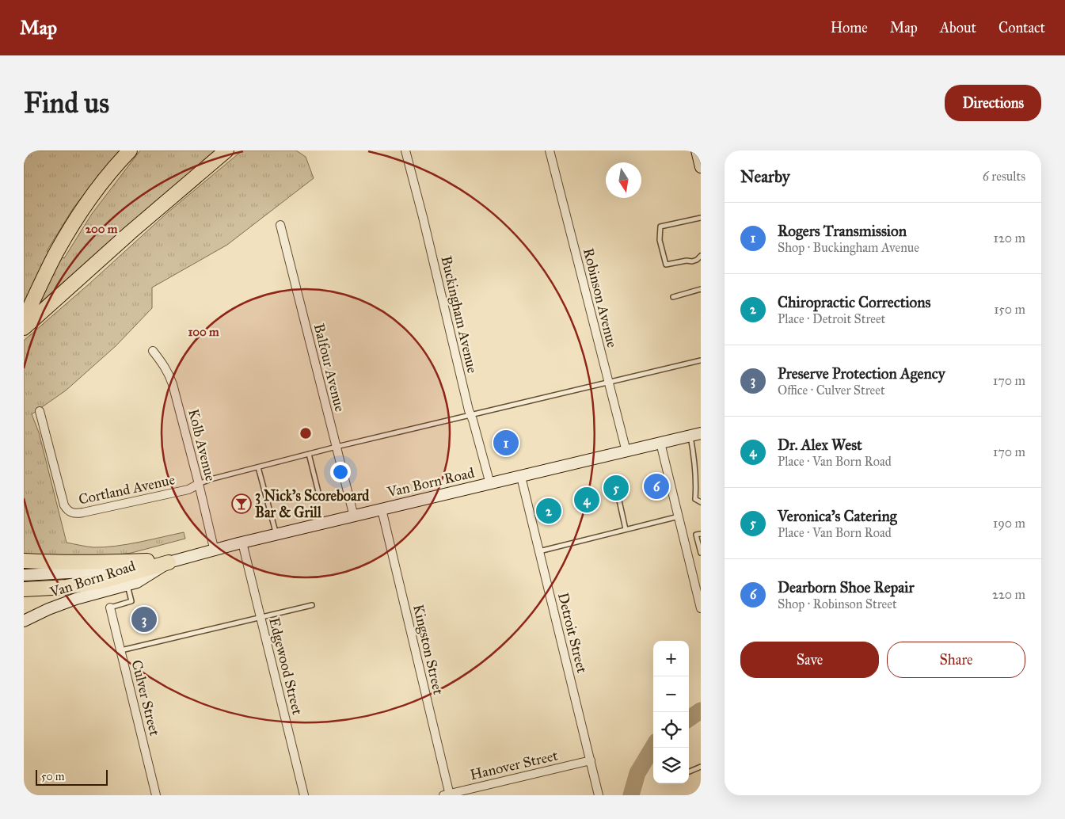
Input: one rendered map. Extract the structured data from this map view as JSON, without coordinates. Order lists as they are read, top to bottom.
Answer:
{
  "streets": {
    "main road": ["Van Born Road"],
    "street": [
      "Robinson Avenue",
      "Buckingham Avenue",
      "Balfour Avenue",
      "Kolb Avenue",
      "Cortland Avenue",
      "Detroit Street",
      "Kingston Street",
      "Edgewood Street",
      "Culver Street",
      "Hanover Street"
    ]
  },
  "crossings": [
    ["Robinson Avenue", "Van Born Road"],
    ["Buckingham Avenue", "Van Born Road"],
    ["Balfour Avenue", "Van Born Road"],
    ["Kolb Avenue", "Van Born Road"],
    ["Kolb Avenue", "Cortland Avenue"],
    ["Van Born Road", "Detroit Street"],
    ["Van Born Road", "Kingston Street"],
    ["Van Born Road", "Edgewood Street"],
    ["Detroit Street", "Hanover Street"],
    ["Kingston Street", "Hanover Street"]
  ],
  "places": {
    "bar": ["3 Nick's Scoreboard Bar & Grill"]
  },
  "scale_bar": "50 m",
  "north": "bottom",
  "page": {
    "header": "Map",
    "nav": [
      "Home",
      "Map",
      "About",
      "Contact"
    ],
    "buttons": [
      "Directions",
      ["Save", "Share"]
    ],
    "title": "Find us",
    "heading": ["Nearby", "6 results"],
    "list": [
      {
        "mark": "1",
        "name": "Rogers Transmission",
        "note": "Shop · Buckingham Avenue",
        "value": "120 m"
      },
      {
        "mark": "2",
        "name": "Chiropractic Corrections",
        "note": "Place · Detroit Street",
        "value": "150 m"
      },
      {
        "mark": "3",
        "name": "Preserve Protection Agency",
        "note": "Office · Culver Street",
        "value": "170 m"
      },
      {
        "mark": "4",
        "name": "Dr. Alex West",
        "note": "Place · Van Born Road",
        "value": "170 m"
      },
      {
        "mark": "5",
        "name": "Veronica's Catering",
        "note": "Place · Van Born Road",
        "value": "190 m"
      },
      {
        "mark": "6",
        "name": "Dearborn Shoe Repair",
        "note": "Shop · Robinson Street",
        "value": "220 m"
      }
    ],
    "pins": [
      "1",
      "6",
      "5",
      "4",
      "2",
      "3"
    ],
    "map_buttons": ["+", "−"],
    "scale": "50 m"
  },
  "rings": ["200 m", "100 m"]
}
